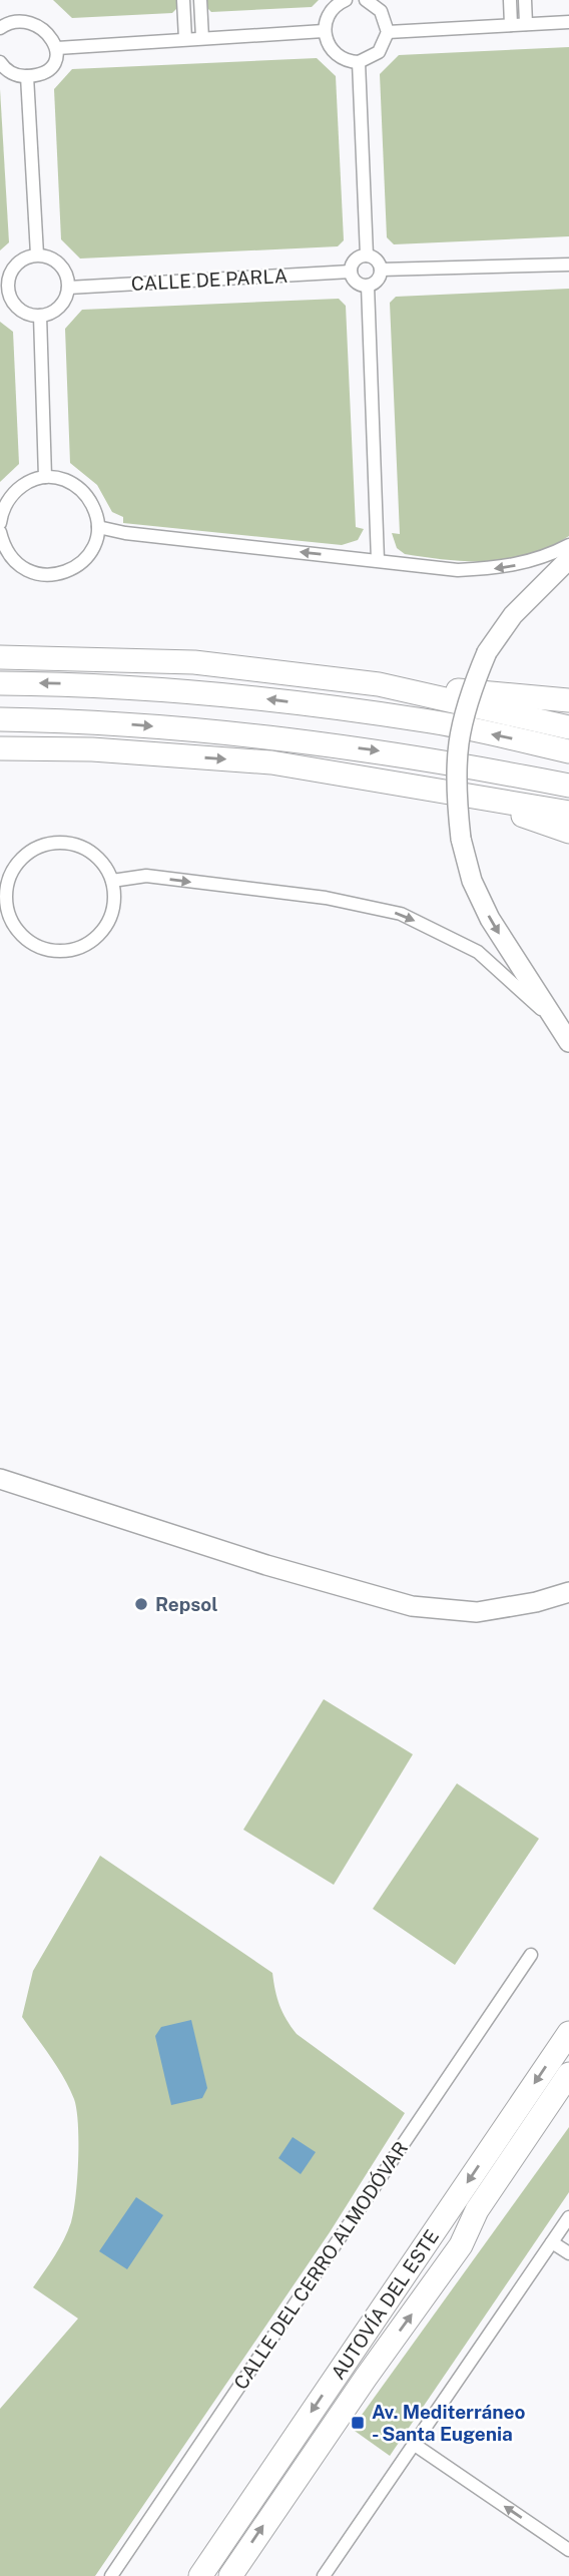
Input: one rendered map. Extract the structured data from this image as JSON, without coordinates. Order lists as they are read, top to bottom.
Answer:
{
  "streets": {
    "highway": ["AUTOVÍA DEL ESTE"],
    "street": ["CALLE DE PARLA", "CALLE DEL CERRO ALMODÓVAR"]
  },
  "places": {
    "other": ["Repsol"],
    "transit": ["Av. Mediterráneo - Santa Eugenia"]
  }
}
